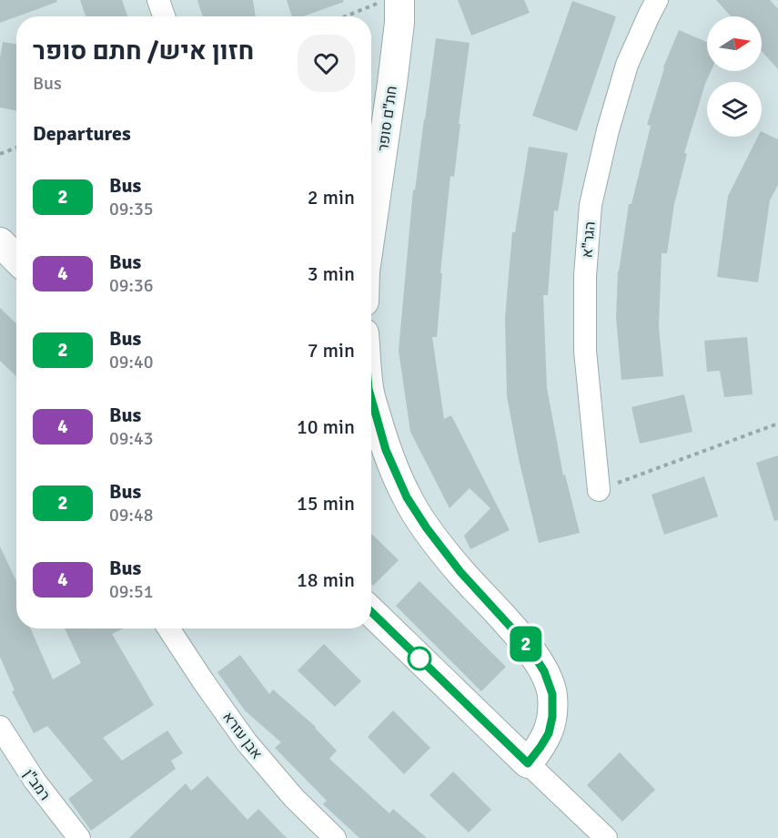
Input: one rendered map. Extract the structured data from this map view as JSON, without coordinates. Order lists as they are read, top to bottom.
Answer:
{
  "streets": {
    "street": [
      "חת\"ם סופר",
      "הגר\"א",
      "אבן עזרא",
      "רמב\"ן"
    ]
  },
  "lines": ["bus line 2"],
  "north": "right",
  "page": {
    "on_map": "2",
    "heading": [
      ["חזון איש/ חתם סופר", "Bus"],
      "Departures"
    ],
    "list": [
      {
        "mark": "2",
        "name": "Bus",
        "note": "09:35",
        "value": "2 min"
      },
      {
        "mark": "4",
        "name": "Bus",
        "note": "09:36",
        "value": "3 min"
      },
      {
        "mark": "2",
        "name": "Bus",
        "note": "09:40",
        "value": "7 min"
      },
      {
        "mark": "4",
        "name": "Bus",
        "note": "09:43",
        "value": "10 min"
      },
      {
        "mark": "2",
        "name": "Bus",
        "note": "09:48",
        "value": "15 min"
      },
      {
        "mark": "4",
        "name": "Bus",
        "note": "09:51",
        "value": "18 min"
      }
    ]
  }
}
